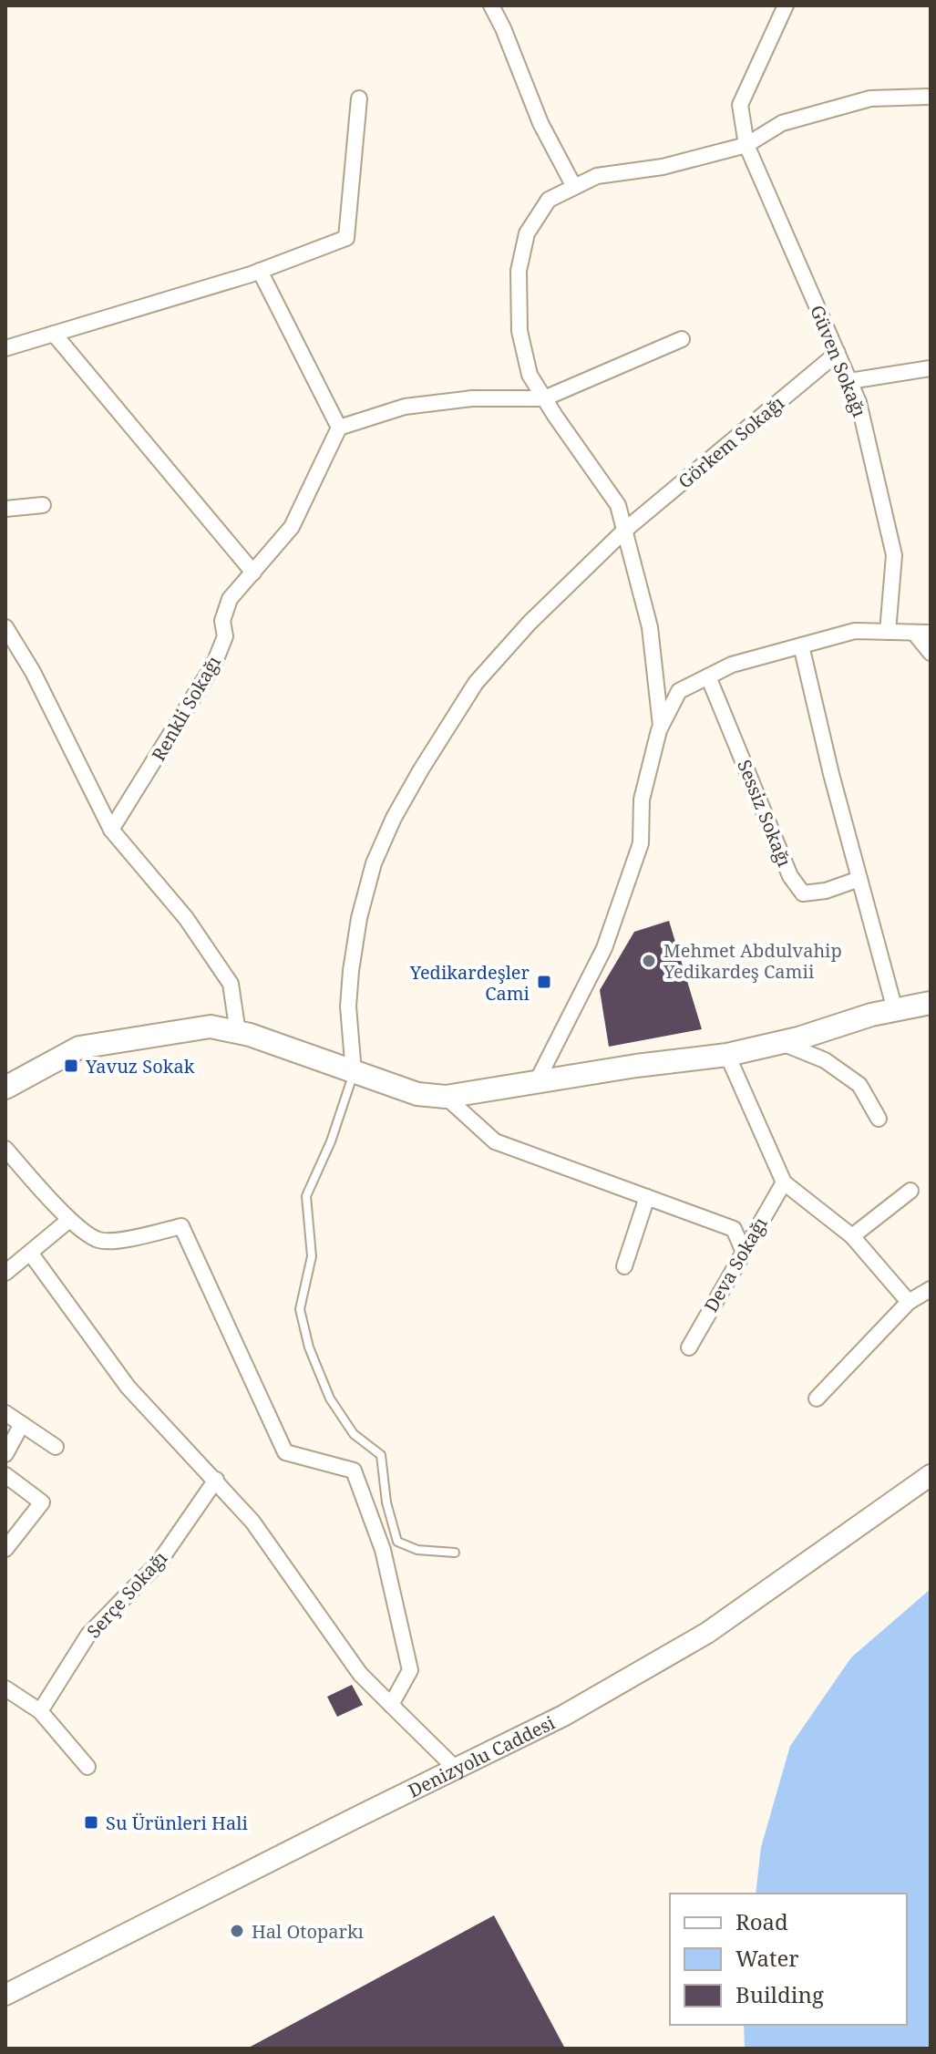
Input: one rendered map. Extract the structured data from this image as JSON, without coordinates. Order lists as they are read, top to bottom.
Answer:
{
  "streets": {
    "street": [
      "Güven Sokağı",
      "Görkem Sokağı",
      "Renkli Sokağı",
      "Sessiz Sokağı",
      "Deva Sokağı",
      "Serçe Sokağı",
      "Denizyolu Caddesi"
    ]
  },
  "crossings": [
    ["Güven Sokağı", "Görkem Sokağı"]
  ],
  "places": {
    "other": ["Mehmet Abdulvahip Yedikardeş Camii", "Hal Otoparkı"],
    "transit": ["Yedikardeşler Cami", "Yavuz Sokak", "Su Ürünleri Hali"]
  },
  "legend": ["Road", "Water", "Building"]
}
